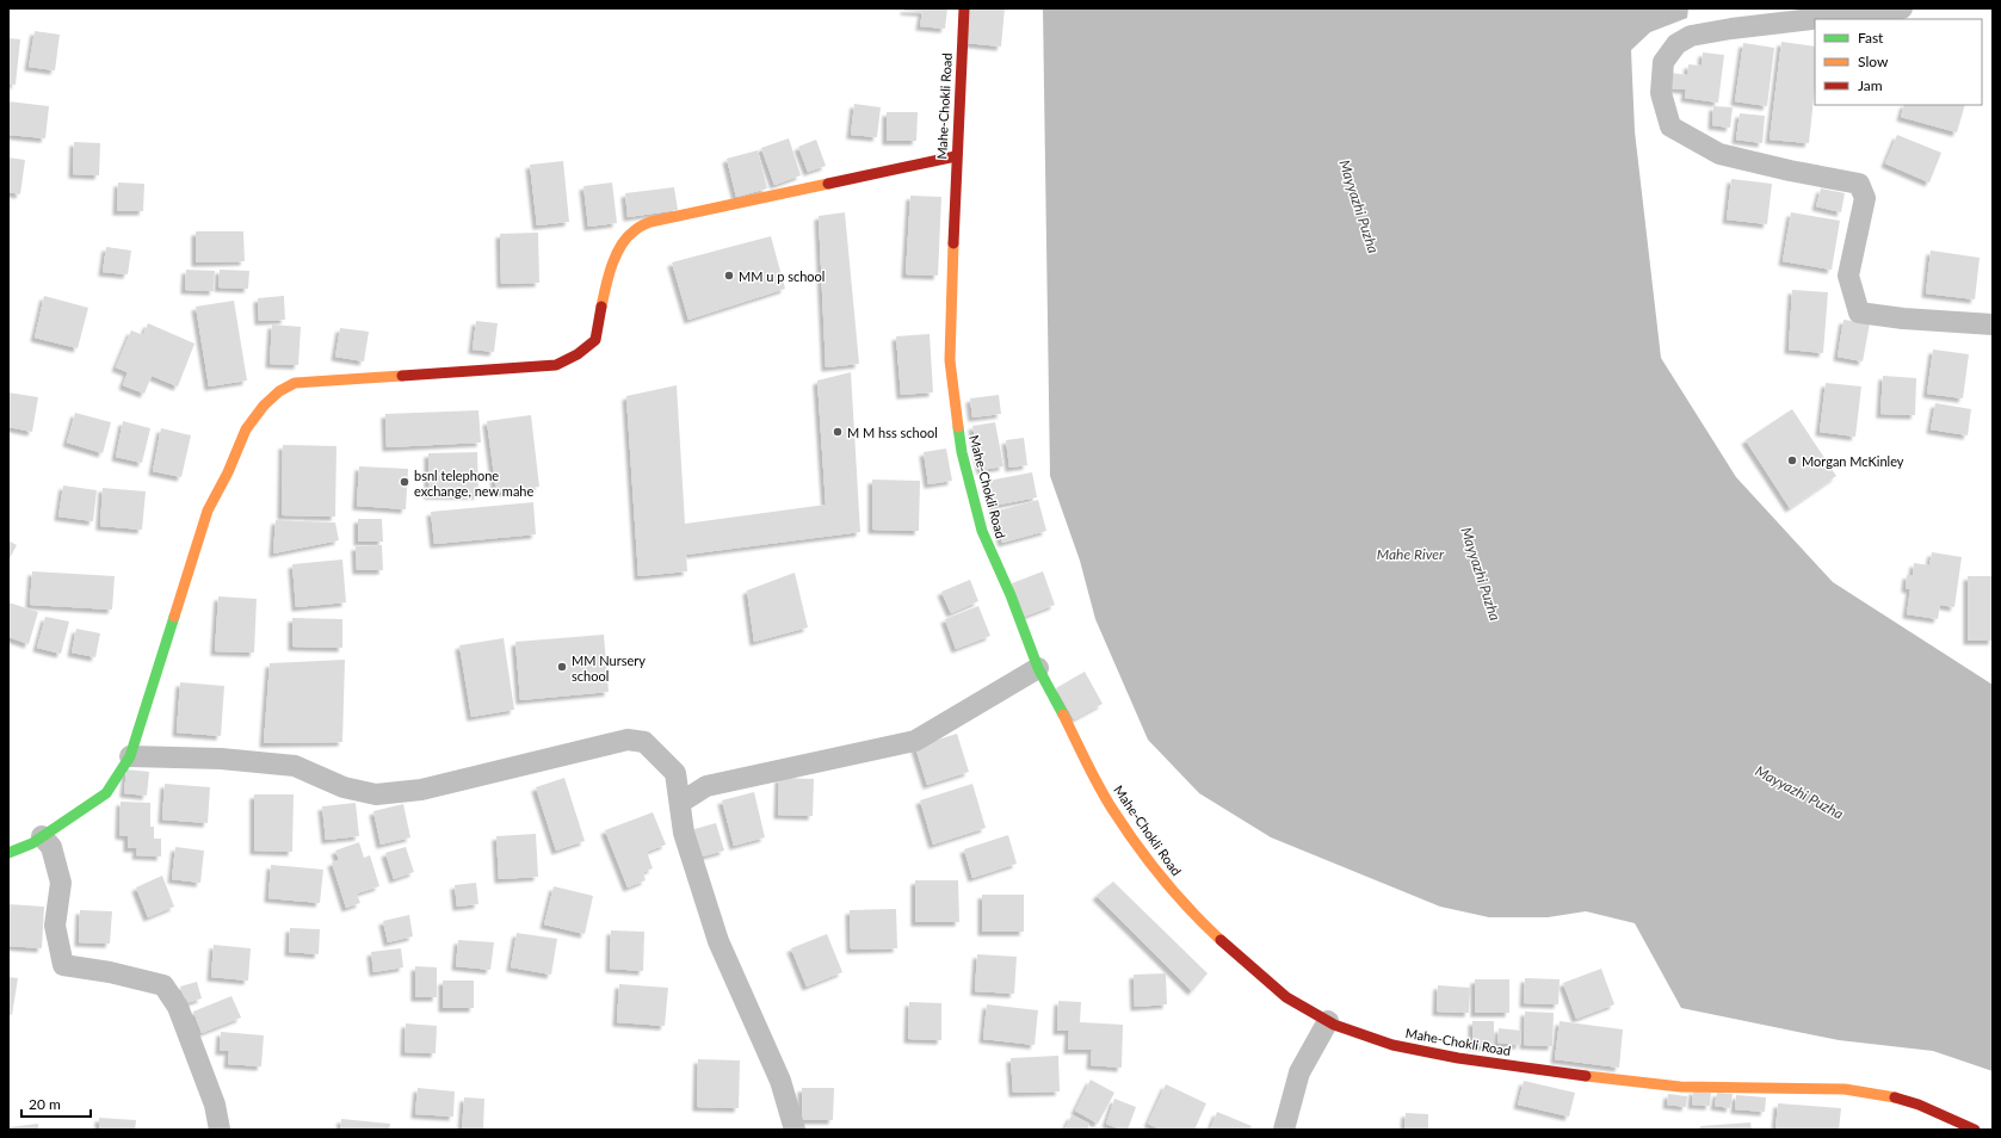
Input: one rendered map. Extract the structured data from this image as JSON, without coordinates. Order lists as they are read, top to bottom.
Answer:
{
  "streets": {
    "street": ["Mahe-Chokli Road"]
  },
  "water": ["Mayyazhi Puzha", "Mahe River"],
  "places": [
    "MM u p school",
    "M M hss school",
    "Morgan McKinley",
    "bsnl telephone exchange, new mahe",
    "MM Nursery school"
  ],
  "legend": ["Fast", "Slow", "Jam"],
  "scale_bar": "20 m"
}
